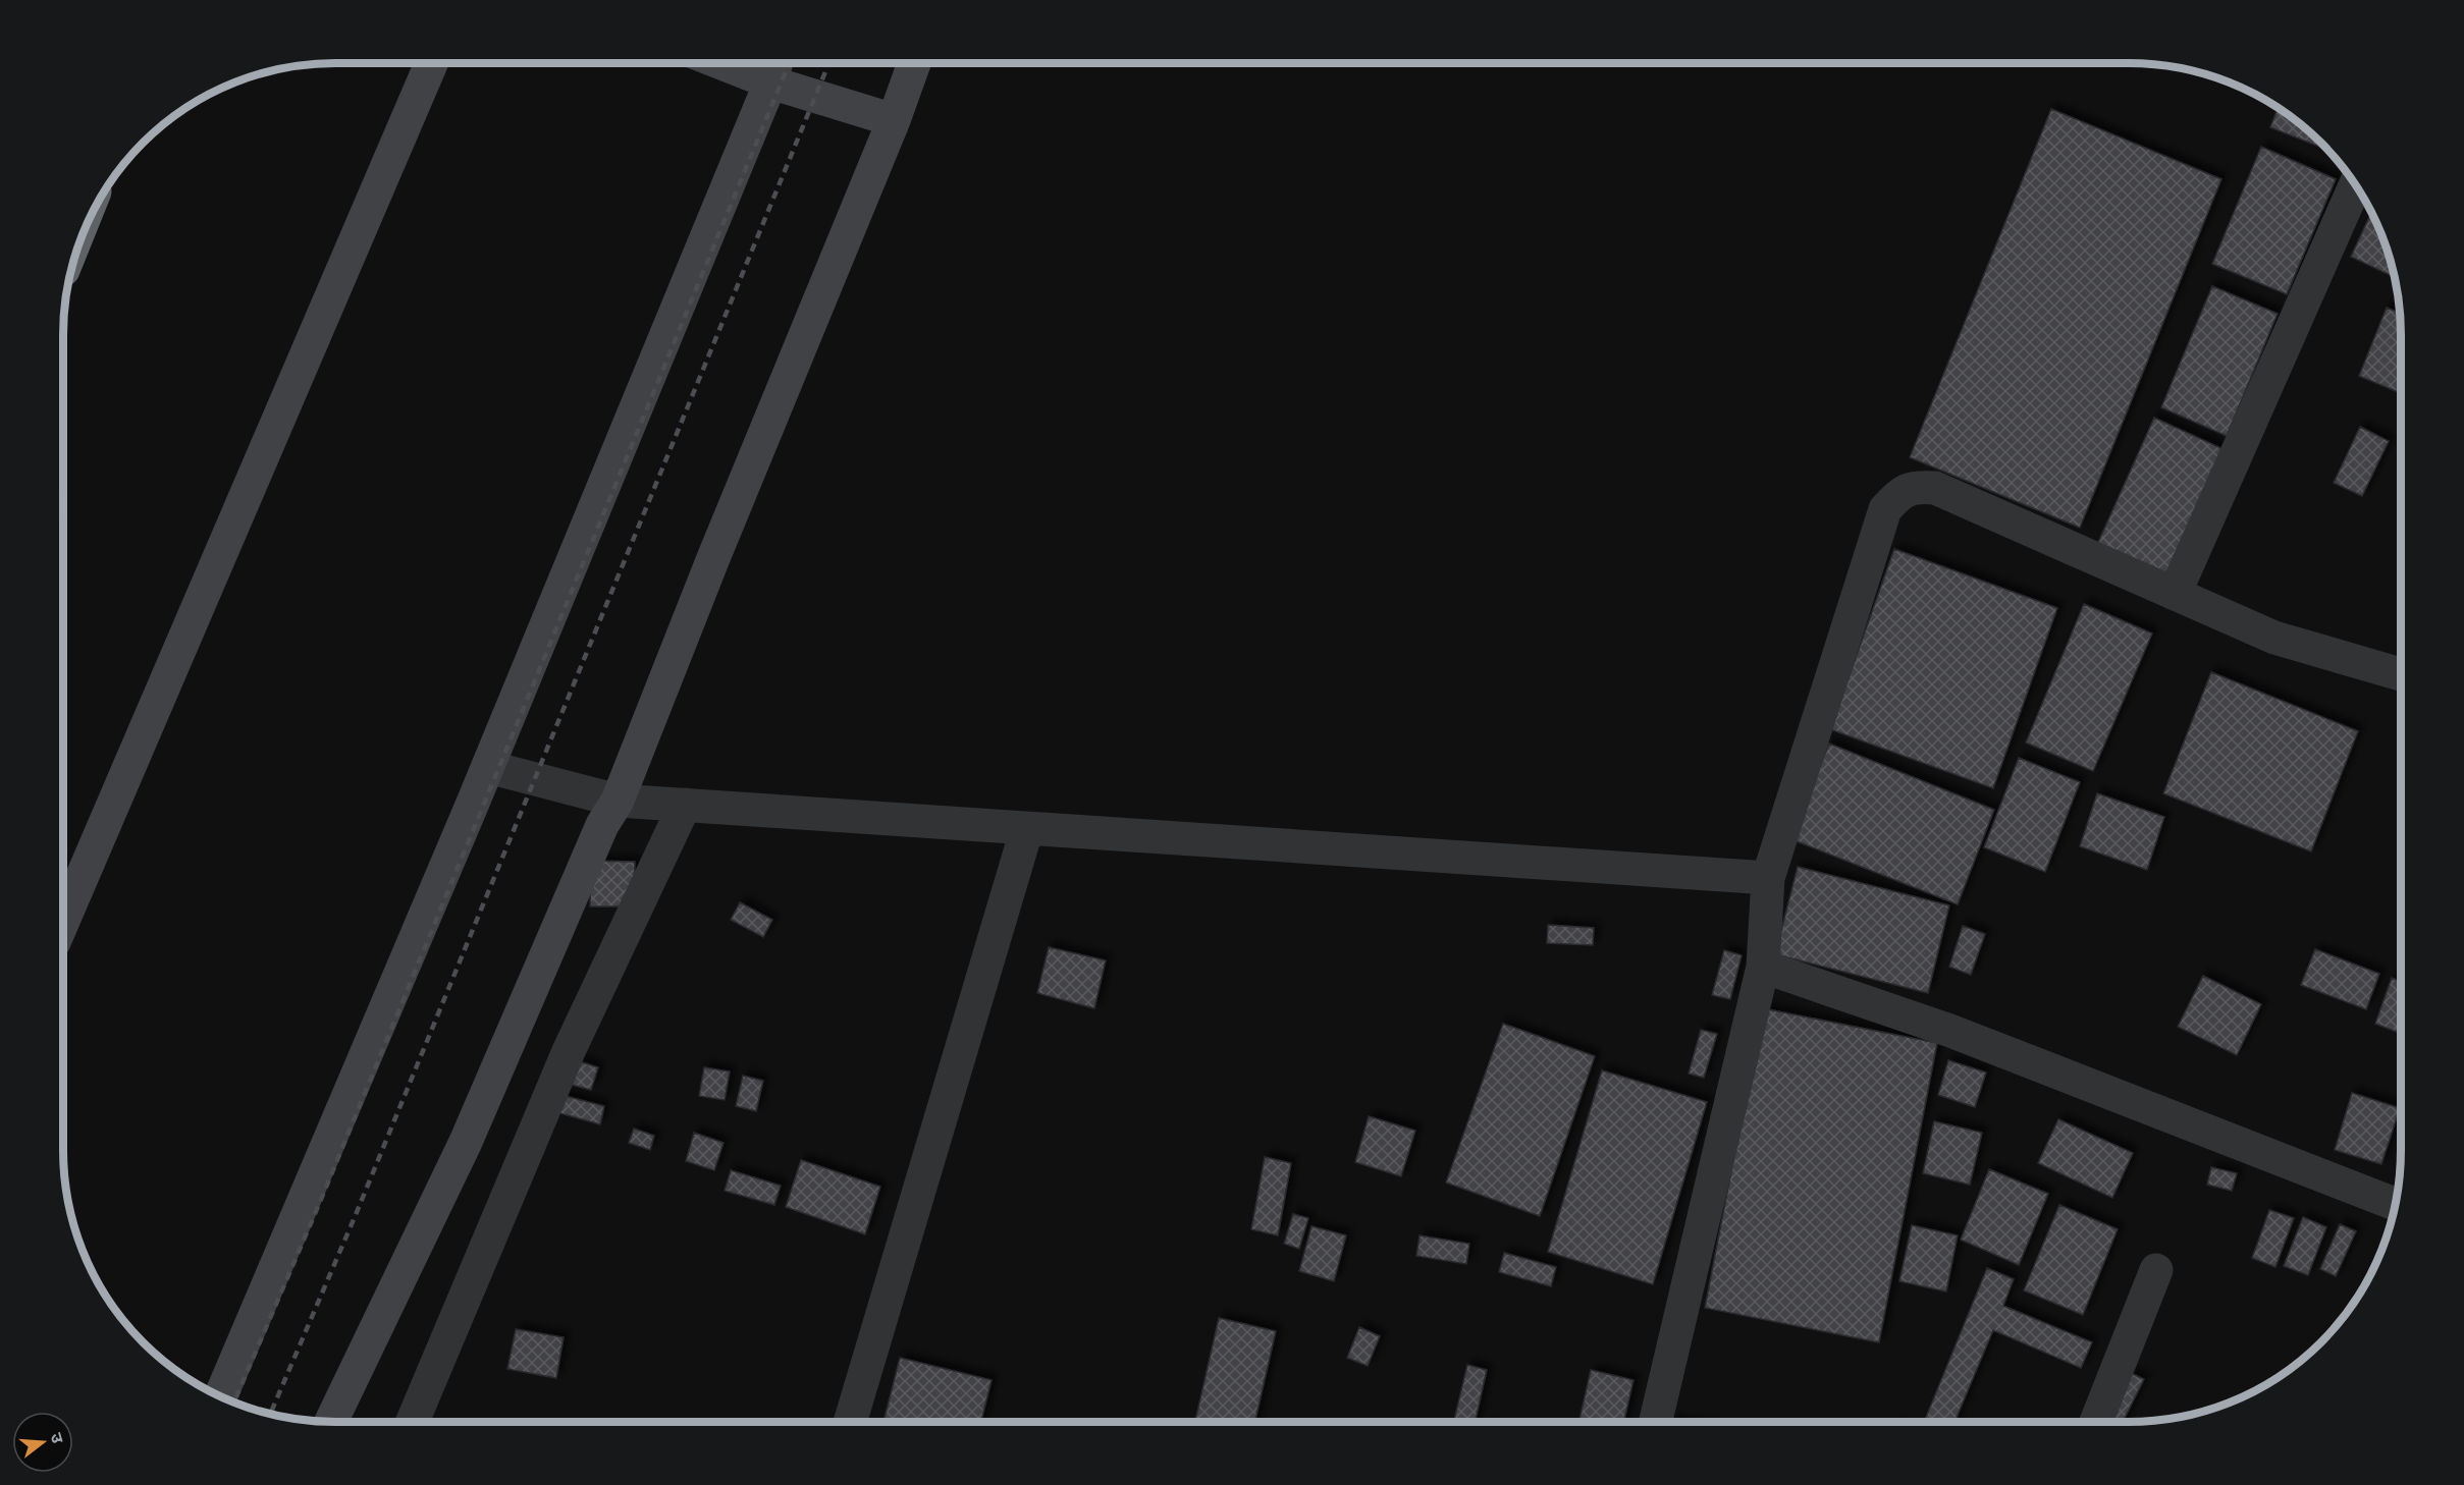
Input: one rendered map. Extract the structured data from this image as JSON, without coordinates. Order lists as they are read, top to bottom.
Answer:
{
  "north": "right"
}
